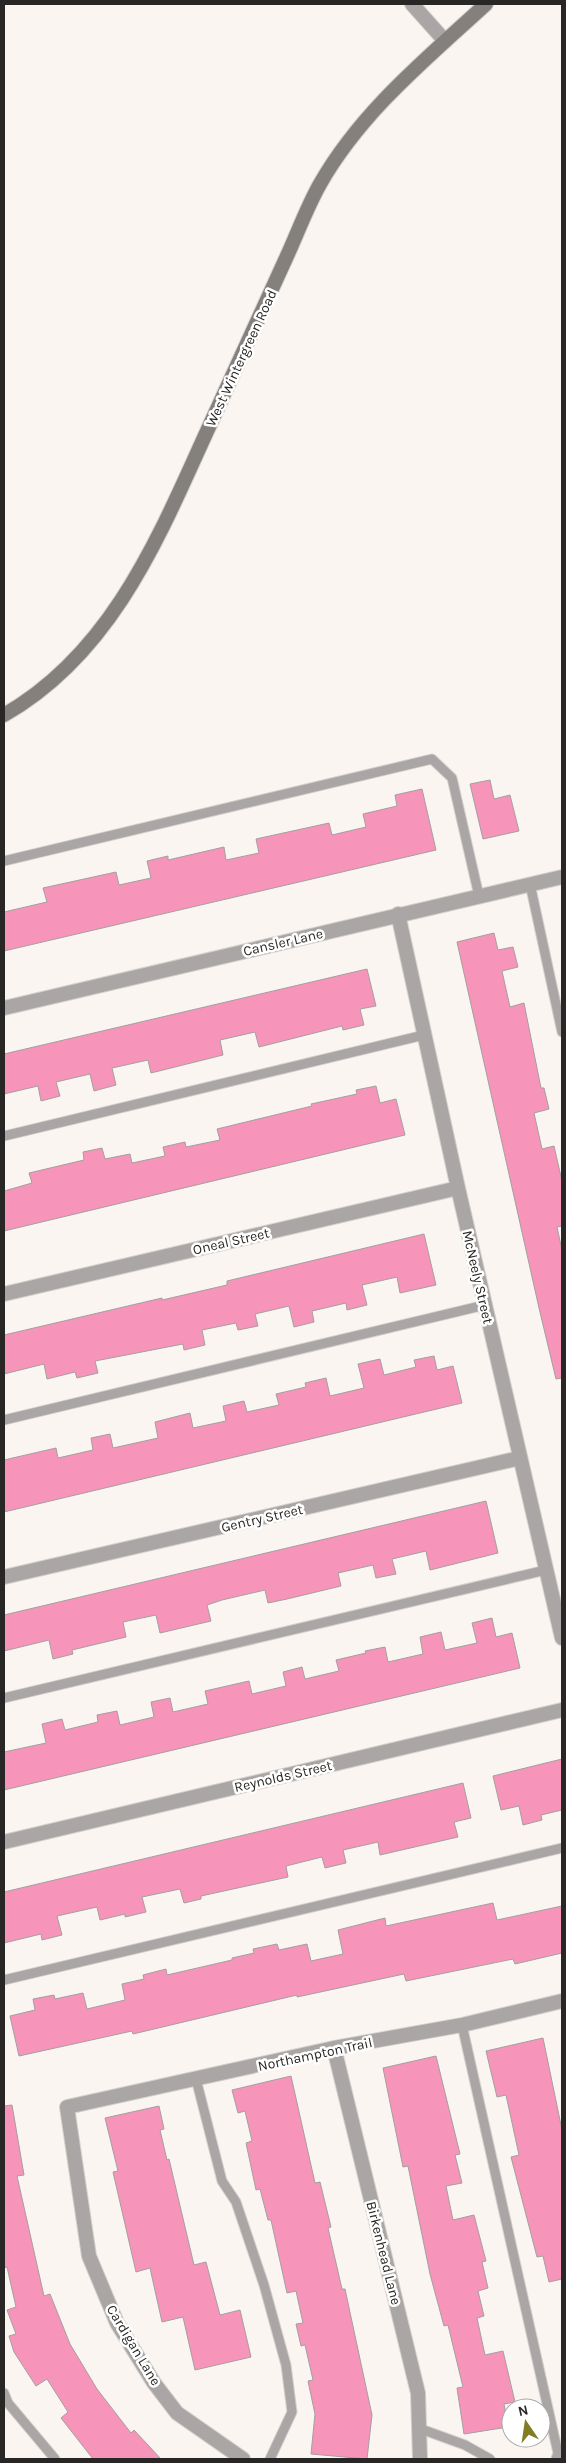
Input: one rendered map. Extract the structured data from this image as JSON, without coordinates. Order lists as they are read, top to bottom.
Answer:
{
  "streets": {
    "main road": ["West Wintergreen Road"],
    "street": [
      "Cansler Lane",
      "Oneal Street",
      "McNeely Street",
      "Gentry Street",
      "Reynolds Street",
      "Northampton Trail",
      "Birkenhead Lane",
      "Cardigan Lane"
    ]
  },
  "crossings": [
    ["Cansler Lane", "McNeely Street"],
    ["Oneal Street", "McNeely Street"],
    ["McNeely Street", "Gentry Street"],
    ["Northampton Trail", "Birkenhead Lane"],
    ["Northampton Trail", "Cardigan Lane"]
  ],
  "north": "top"
}
